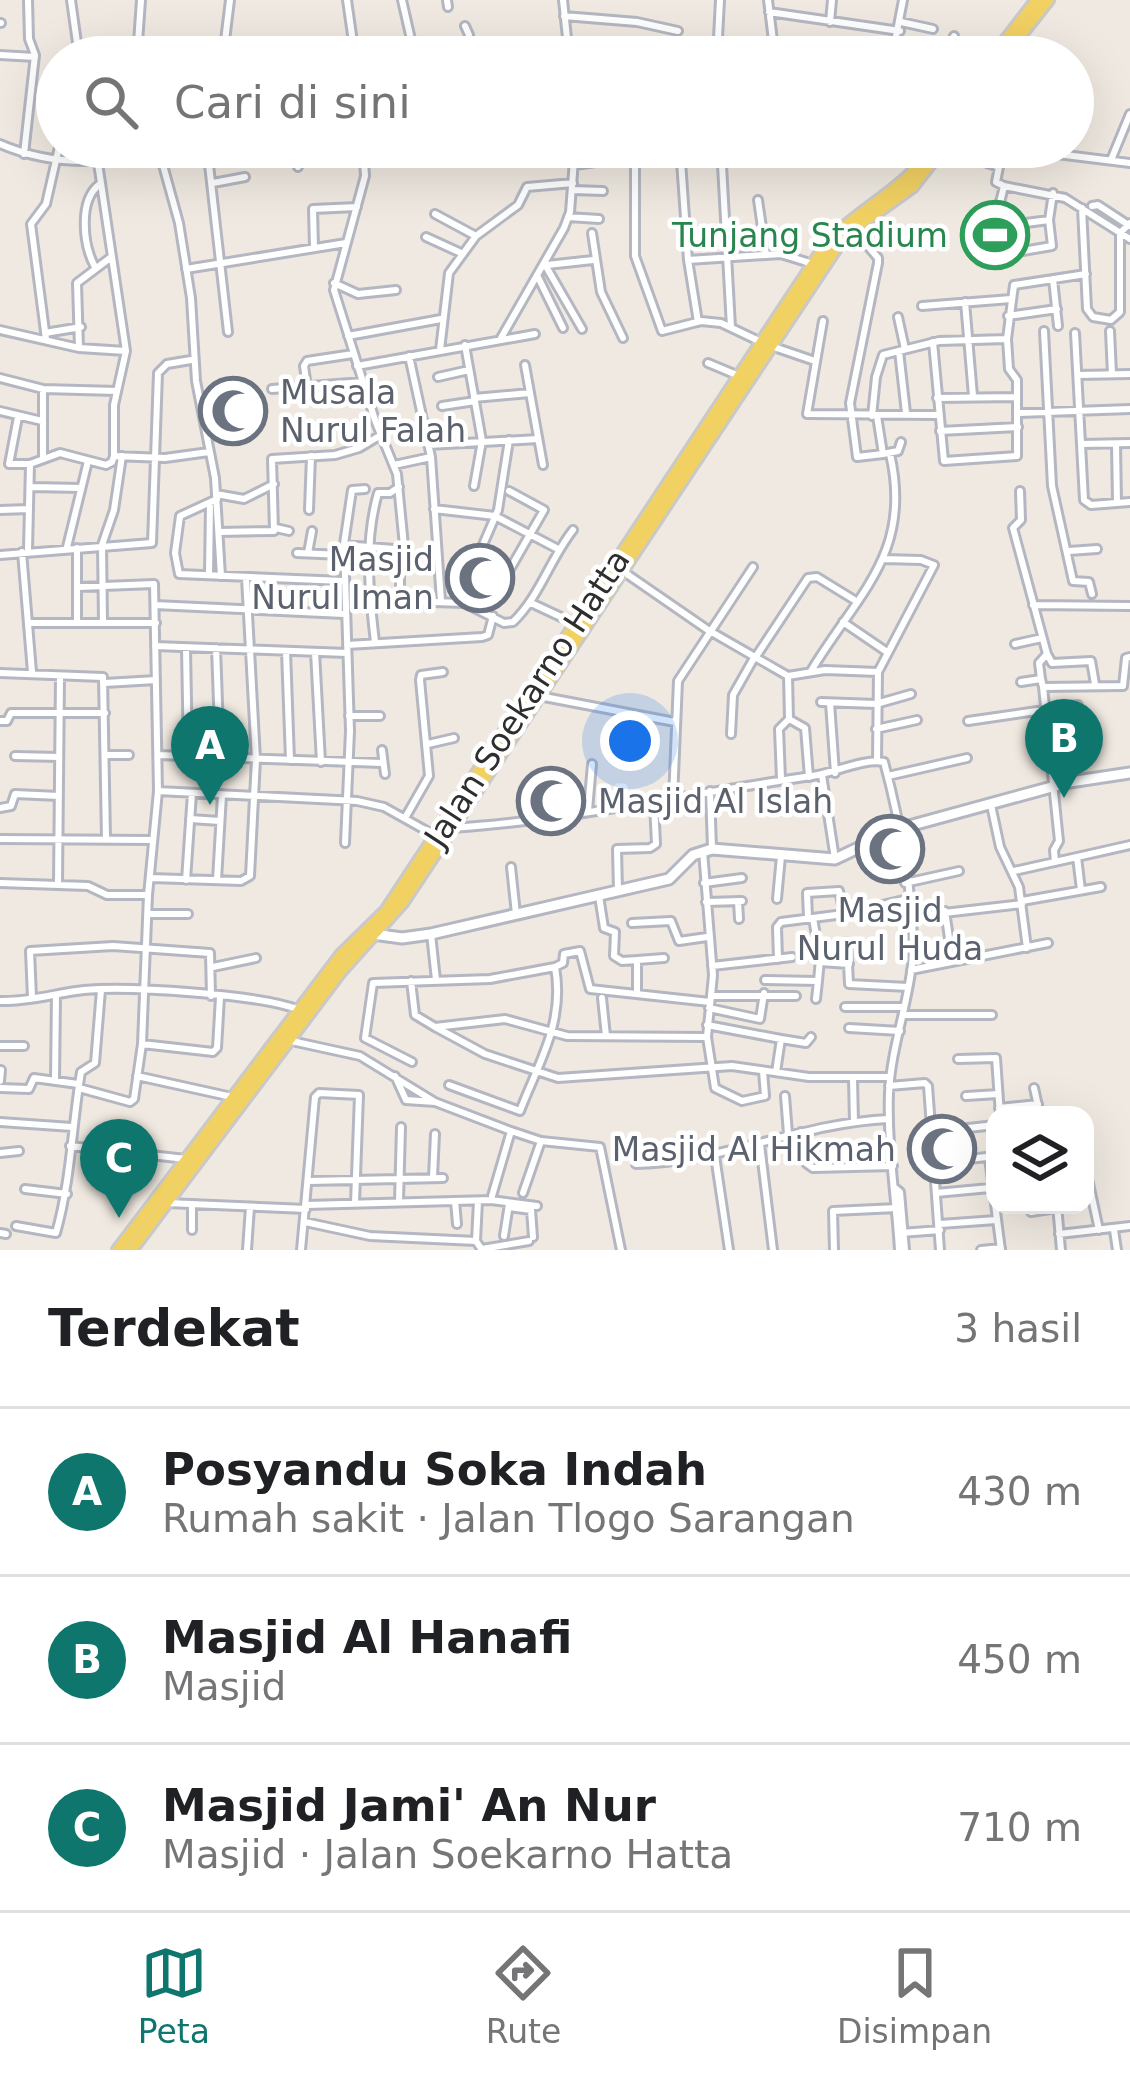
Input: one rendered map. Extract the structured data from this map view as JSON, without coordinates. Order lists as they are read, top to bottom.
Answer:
{
  "streets": {
    "main road": ["Jalan Soekarno Hatta"]
  },
  "places": {
    "sports": ["Tunjang Stadium"],
    "mosque": [
      "Musala Nurul Falah",
      "Masjid Nurul Iman",
      "Masjid Al Islah",
      "Masjid Nurul Huda",
      "Masjid Al Hikmah"
    ]
  },
  "page": {
    "search": "Cari di sini",
    "pins": ["B", "A", "C"],
    "heading": ["Terdekat", "3 hasil"],
    "list": [
      {
        "mark": "A",
        "name": "Posyandu Soka Indah",
        "note": "Rumah sakit · Jalan Tlogo Sarangan",
        "value": "430 m"
      },
      {
        "mark": "B",
        "name": "Masjid Al Hanafi",
        "note": "Masjid",
        "value": "450 m"
      },
      {
        "mark": "C",
        "name": "Masjid Jami' An Nur",
        "note": "Masjid · Jalan Soekarno Hatta",
        "value": "710 m"
      }
    ],
    "nav": ["Peta", "Rute", "Disimpan"]
  }
}
